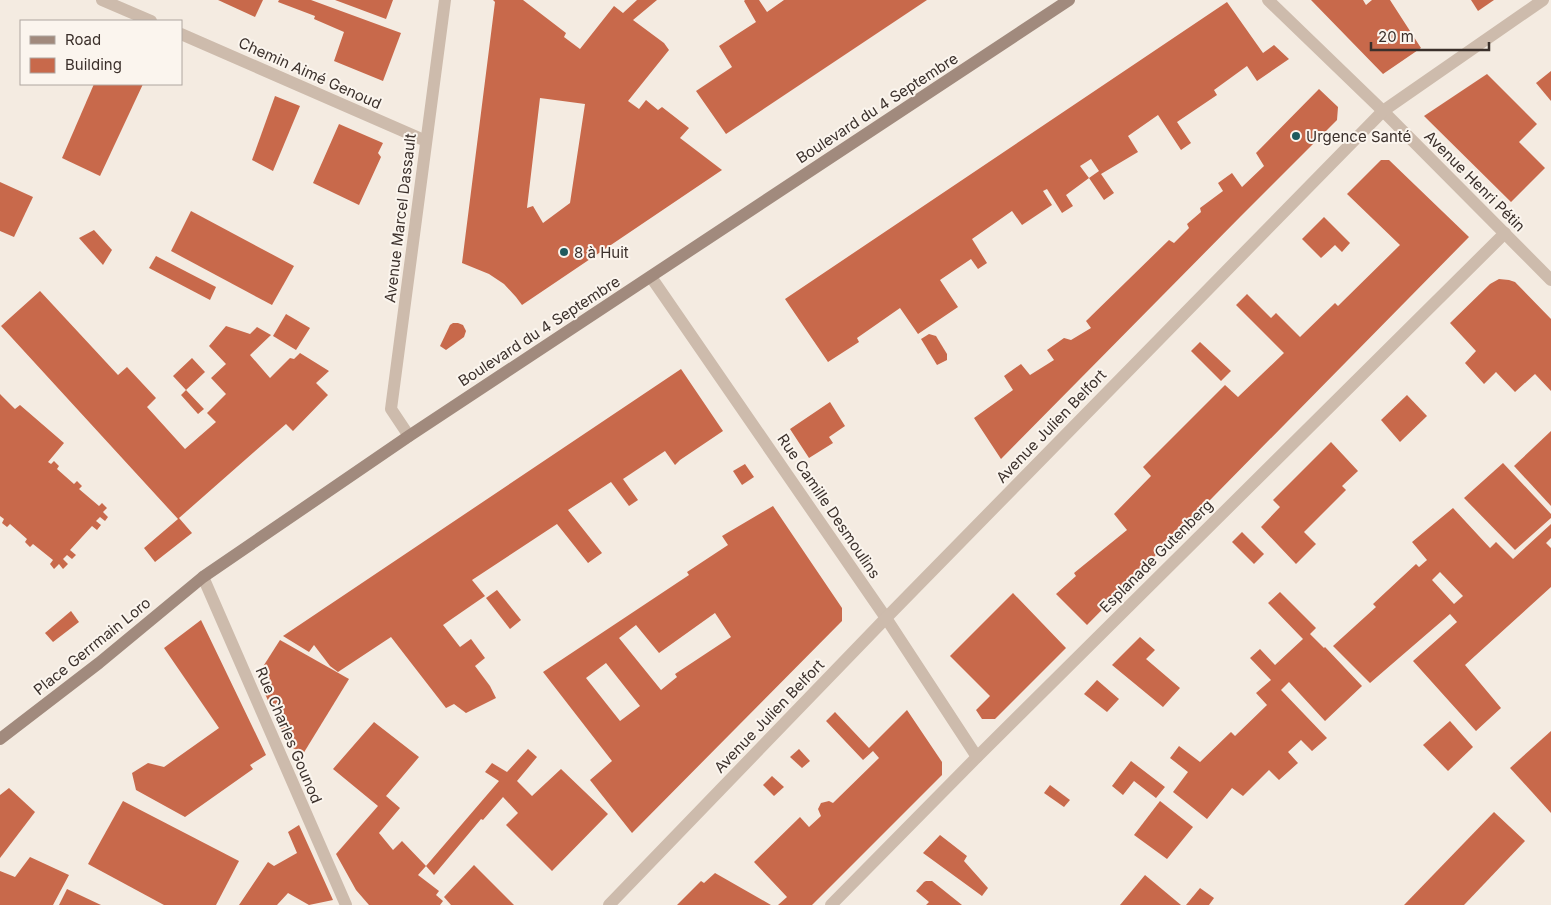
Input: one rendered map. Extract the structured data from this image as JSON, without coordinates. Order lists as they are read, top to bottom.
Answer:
{
  "streets": {
    "street": [
      "Chemin Aimé Genoud",
      "Boulevard du 4 Septembre",
      "Avenue Henri Pétin",
      "Avenue Marcel Dassault",
      "Avenue Julien Belfort",
      "Rue Camille Desmoulins",
      "Esplanade Gutenberg",
      "Place Gerrmain Loro",
      "Rue Charles Gounod"
    ]
  },
  "crossings": [
    ["Chemin Aimé Genoud", "Avenue Marcel Dassault"],
    ["Boulevard du 4 Septembre", "Avenue Marcel Dassault"],
    ["Boulevard du 4 Septembre", "Rue Camille Desmoulins"],
    ["Boulevard du 4 Septembre", "Place Gerrmain Loro"],
    ["Boulevard du 4 Septembre", "Rue Charles Gounod"],
    ["Avenue Henri Pétin", "Avenue Julien Belfort"],
    ["Avenue Henri Pétin", "Esplanade Gutenberg"],
    ["Avenue Julien Belfort", "Rue Camille Desmoulins"],
    ["Rue Camille Desmoulins", "Esplanade Gutenberg"],
    ["Place Gerrmain Loro", "Rue Charles Gounod"]
  ],
  "places": ["Urgence Santé", "8 à Huit"],
  "legend": ["Road", "Building"],
  "scale_bar": "20 m"
}
